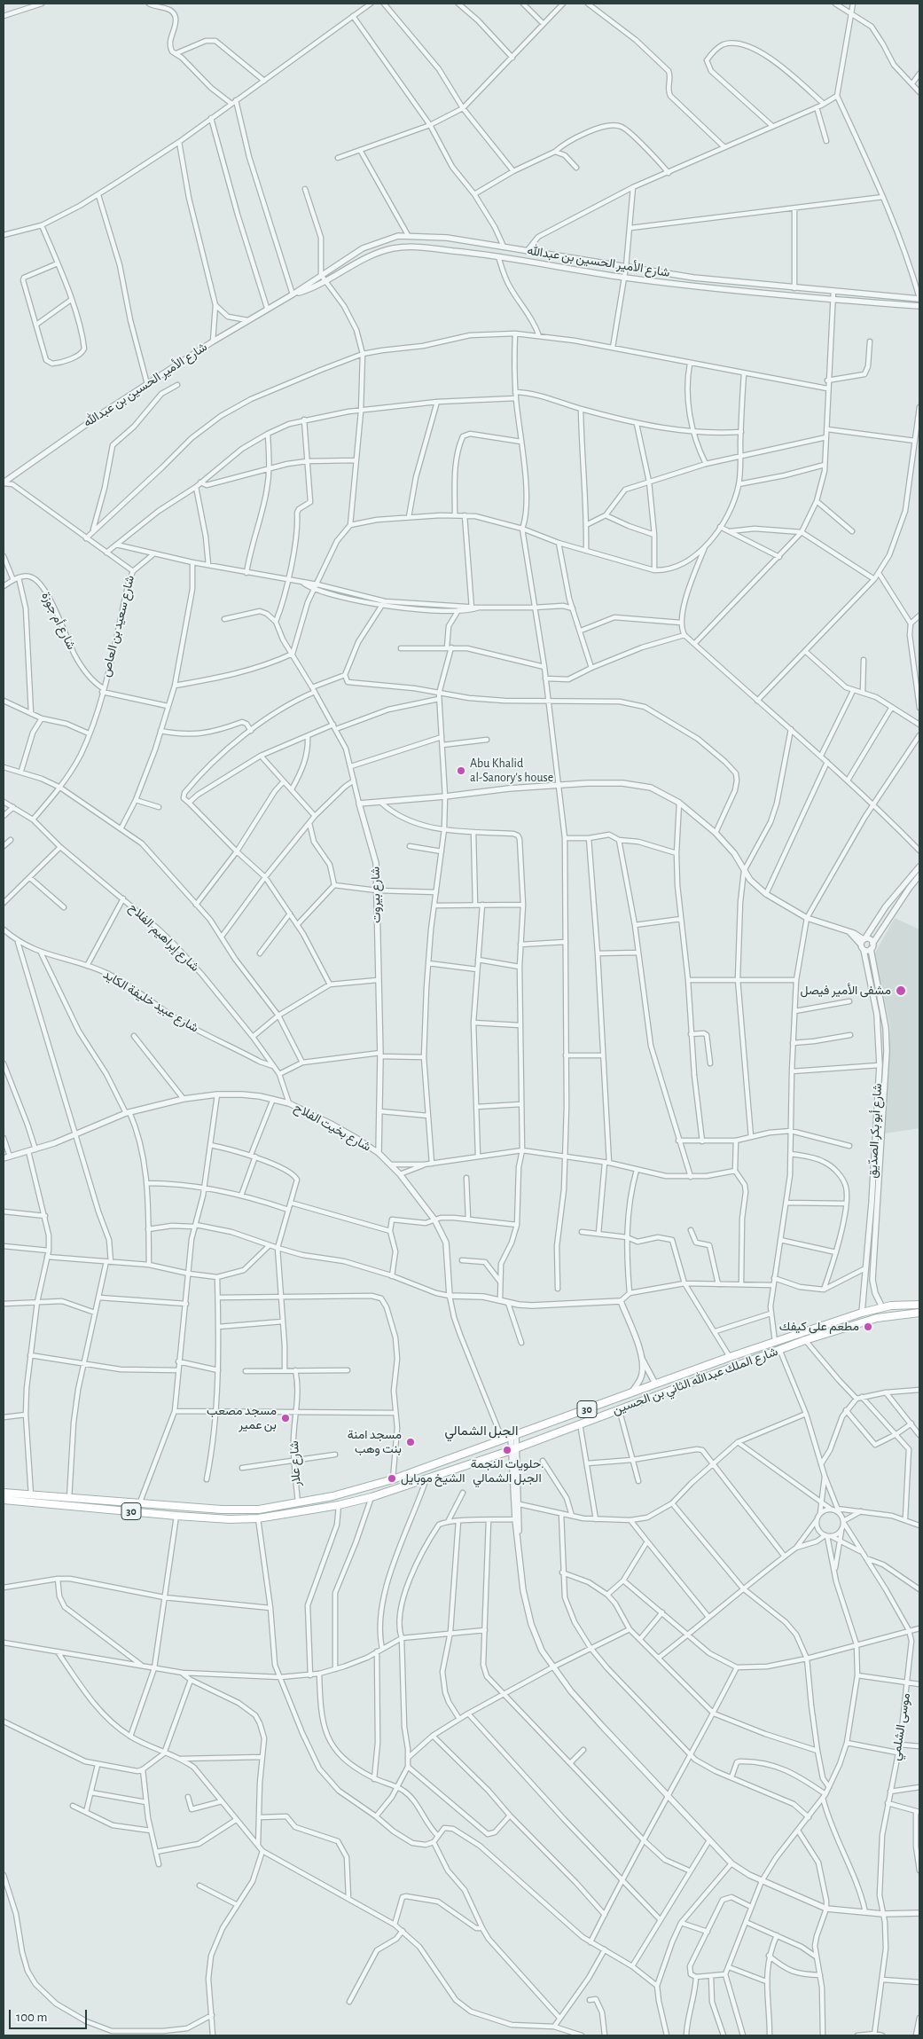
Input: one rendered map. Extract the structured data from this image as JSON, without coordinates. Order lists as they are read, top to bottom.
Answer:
{
  "streets": {
    "main road": ["شارع الملك عبدالله الثاني بن الحسين", "30"],
    "street": [
      "شارع الأمير الحسين بن عبدالله",
      "شارع أم جوزة",
      "شارع سعيد بن العاص",
      "شارع بيروت",
      "شارع إبراهيم الفلاح",
      "شارع عبيد خليفة الكايد",
      "شارع بخيت الفلاح",
      "شارع أبو بكر الصدّيق",
      "شارع علار",
      "موسى الشلمي"
    ]
  },
  "crossings": [
    ["شارع الأمير الحسين بن عبدالله", "شارع سعيد بن العاص"],
    ["شارع أم جوزة", "شارع سعيد بن العاص"],
    ["شارع سعيد بن العاص", "شارع إبراهيم الفلاح"],
    ["شارع بيروت", "شارع بخيت الفلاح"],
    ["شارع إبراهيم الفلاح", "شارع عبيد خليفة الكايد"],
    ["شارع إبراهيم الفلاح", "شارع بخيت الفلاح"],
    ["شارع بخيت الفلاح", "شارع الملك عبدالله الثاني بن الحسين"],
    ["شارع أبو بكر الصدّيق", "شارع الملك عبدالله الثاني بن الحسين"],
    ["شارع الملك عبدالله الثاني بن الحسين", "شارع علار"]
  ],
  "districts": ["الجبل الشمالي"],
  "places": [
    "Abu Khalid al-Sanory's house",
    "مشفى الأمير فيصل",
    "مطعم على كيفك",
    "مسجد مصعب بن عمير",
    "مسجد امنة بنت وهب",
    "حلويات النجمة. الجبل الشمالي",
    "الشيخ موبايل"
  ],
  "scale_bar": "100 m"
}
